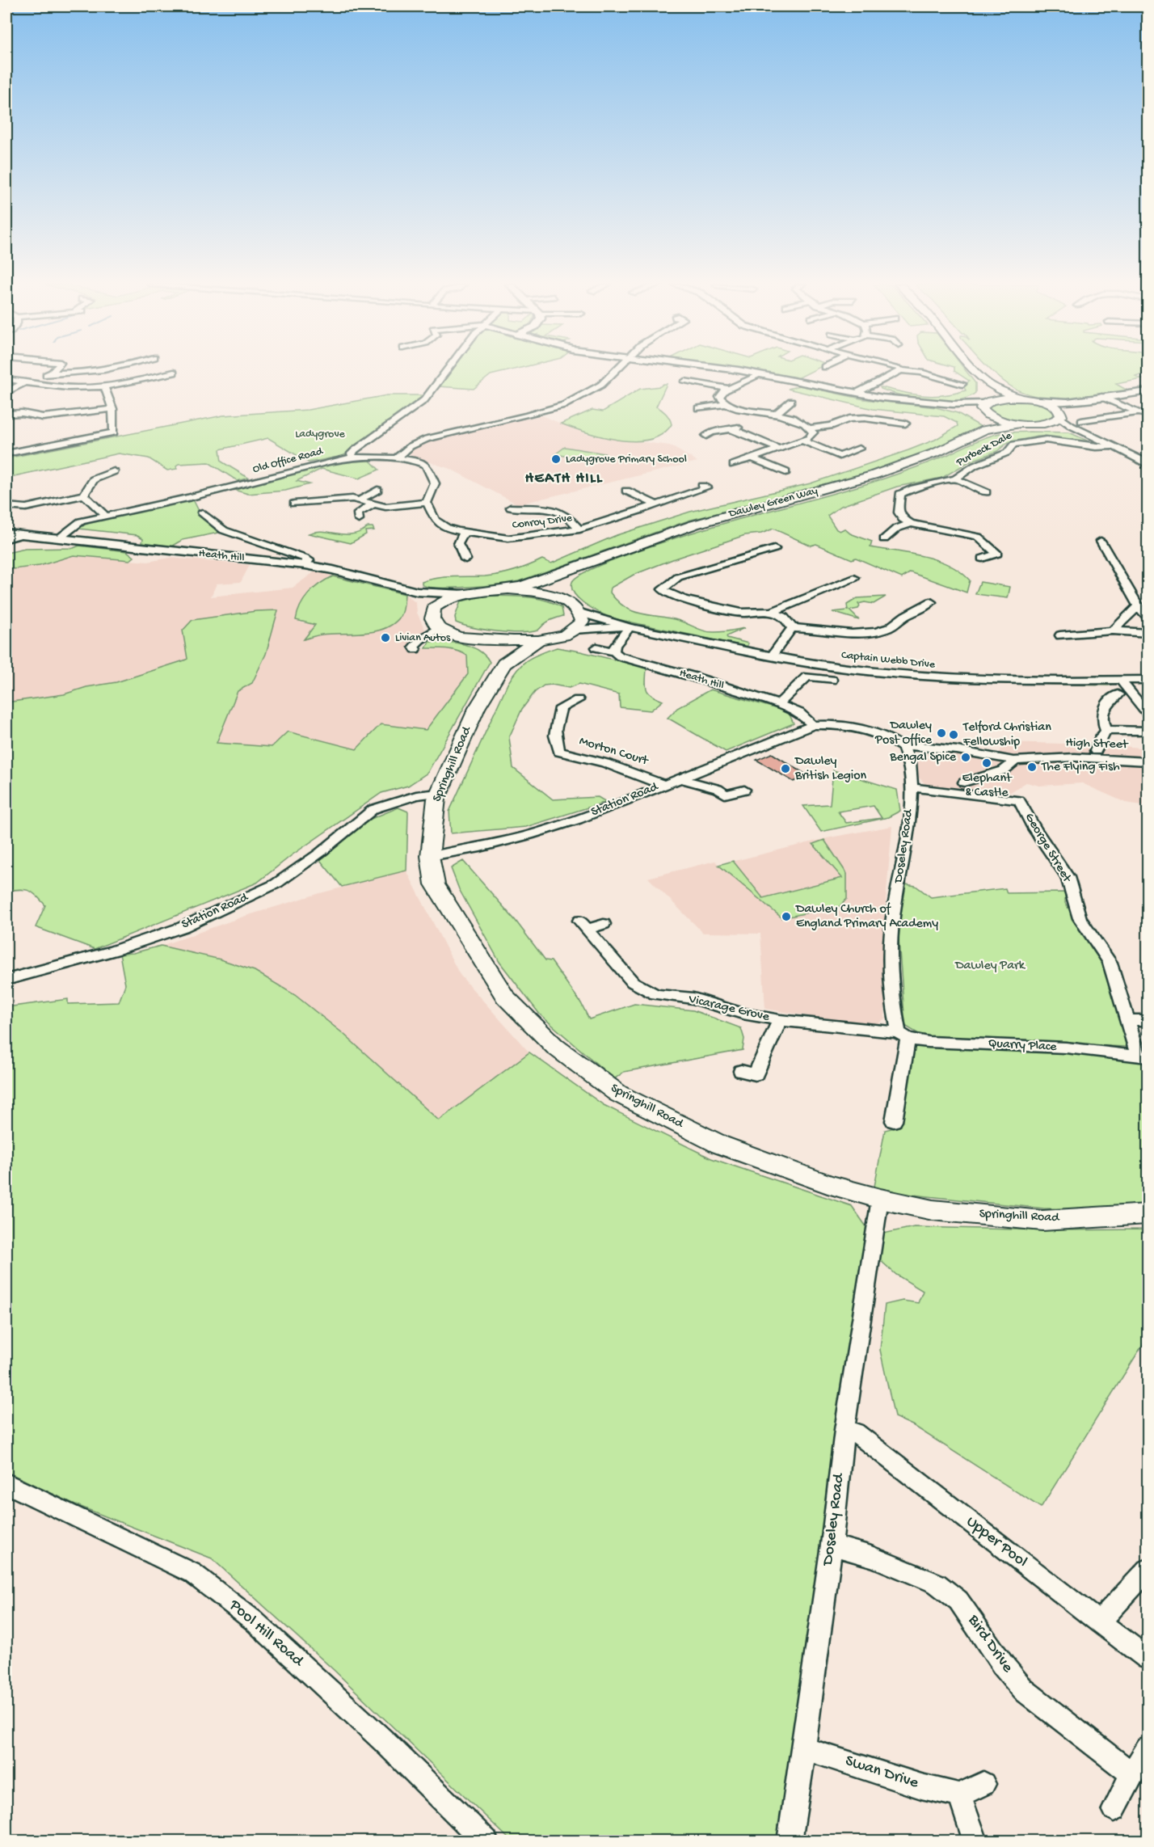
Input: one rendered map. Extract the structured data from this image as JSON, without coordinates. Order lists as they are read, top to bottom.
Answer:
{
  "streets": {
    "main road": ["Dawley Green Way", "Springhill Road"],
    "street": [
      "Purbeck Dale",
      "Old Office Road",
      "Conroy Drive",
      "Heath Hill",
      "Captain Webb Drive",
      "High Street",
      "Morton Court",
      "Station Road",
      "Doseley Road",
      "George Street",
      "Vicarage Grove",
      "Quarry Place",
      "Upper Pool",
      "Pool Hill Road",
      "Bird Drive",
      "Swan Drive"
    ]
  },
  "crossings": [
    ["Old Office Road", "Heath Hill"],
    ["Heath Hill", "Station Road"],
    ["Morton Court", "Station Road"],
    ["Springhill Road", "Station Road"],
    ["Springhill Road", "Doseley Road"],
    ["Doseley Road", "George Street"],
    ["Doseley Road", "Vicarage Grove"],
    ["Doseley Road", "Quarry Place"],
    ["Doseley Road", "Upper Pool"],
    ["Doseley Road", "Bird Drive"],
    ["Doseley Road", "Swan Drive"],
    ["George Street", "Quarry Place"],
    ["Vicarage Grove", "Quarry Place"]
  ],
  "districts": ["HEATH HILL"],
  "parks": ["Ladygrove", "Dawley Park"],
  "places": [
    "Ladygrove Primary School",
    "Livian Autos",
    "Dawley Post Office",
    "Telford Christian Fellowship",
    "Bengal Spice",
    "Elephant & Castle",
    "The Flying Fish",
    "Dawley British Legion",
    "Dawley Church of England Primary Academy"
  ]
}
